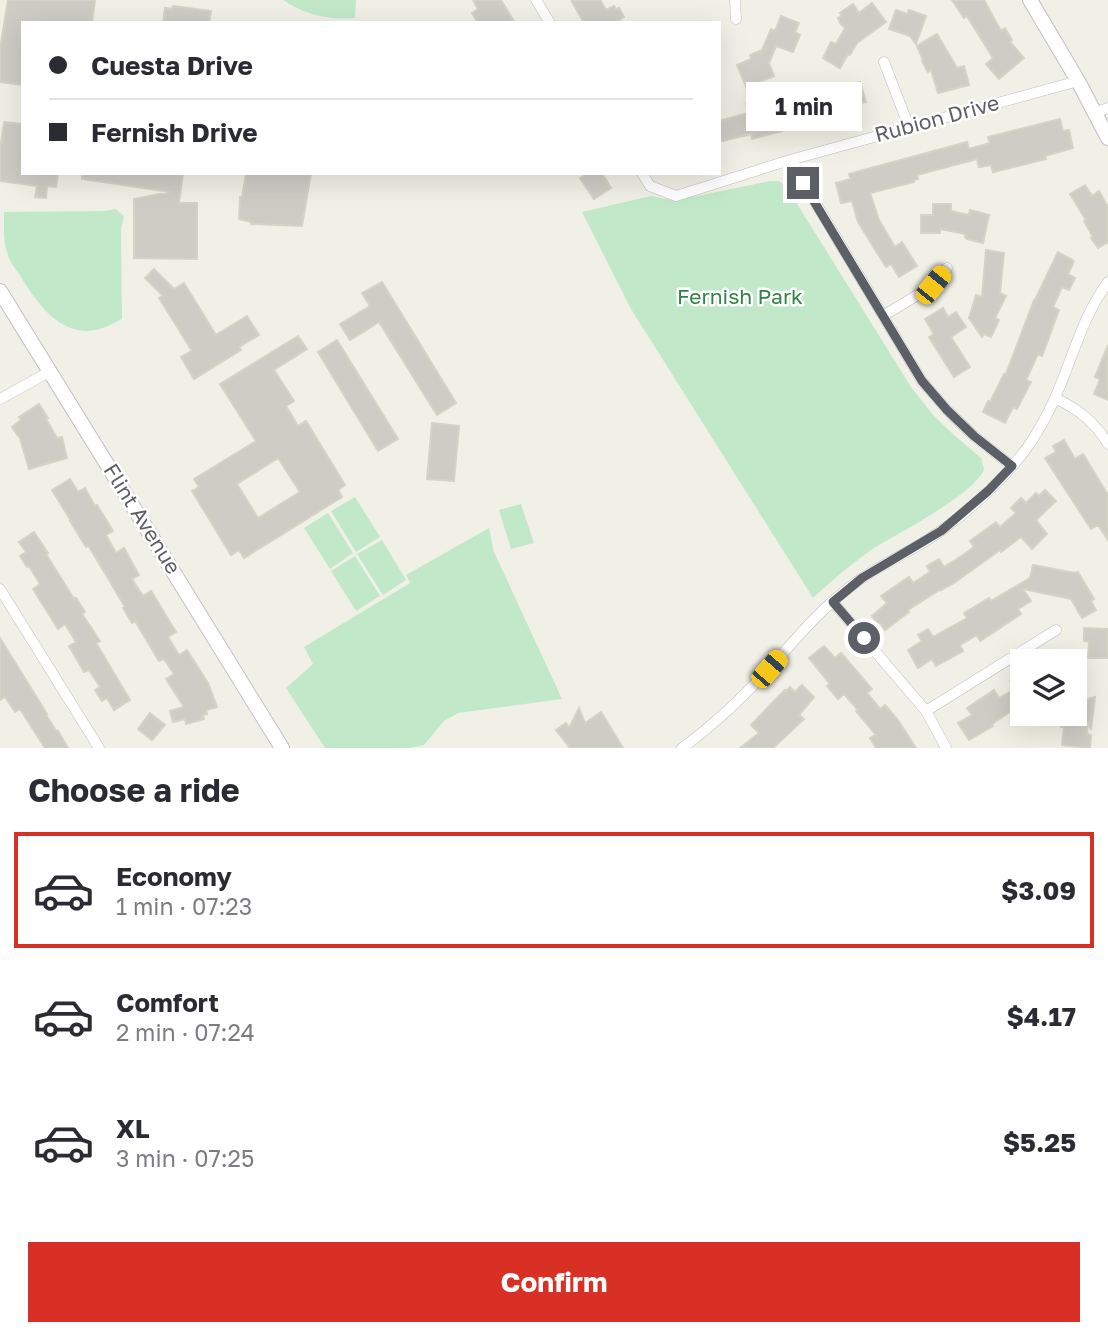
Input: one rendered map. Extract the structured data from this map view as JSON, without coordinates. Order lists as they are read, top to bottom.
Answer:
{
  "streets": {
    "street": ["Rubion Drive", "Flint Avenue"]
  },
  "parks": ["Fernish Park"],
  "page": {
    "banner": ["Cuesta Drive", "Fernish Drive"],
    "bubble": "1 min",
    "heading": "Choose a ride",
    "list": [
      {
        "name": "Economy",
        "note": "1 min · 07:23",
        "value": "$3.09"
      },
      {
        "name": "Comfort",
        "note": "2 min · 07:24",
        "value": "$4.17"
      },
      {
        "name": "XL",
        "note": "3 min · 07:25",
        "value": "$5.25"
      }
    ],
    "buttons": "Confirm"
  }
}
